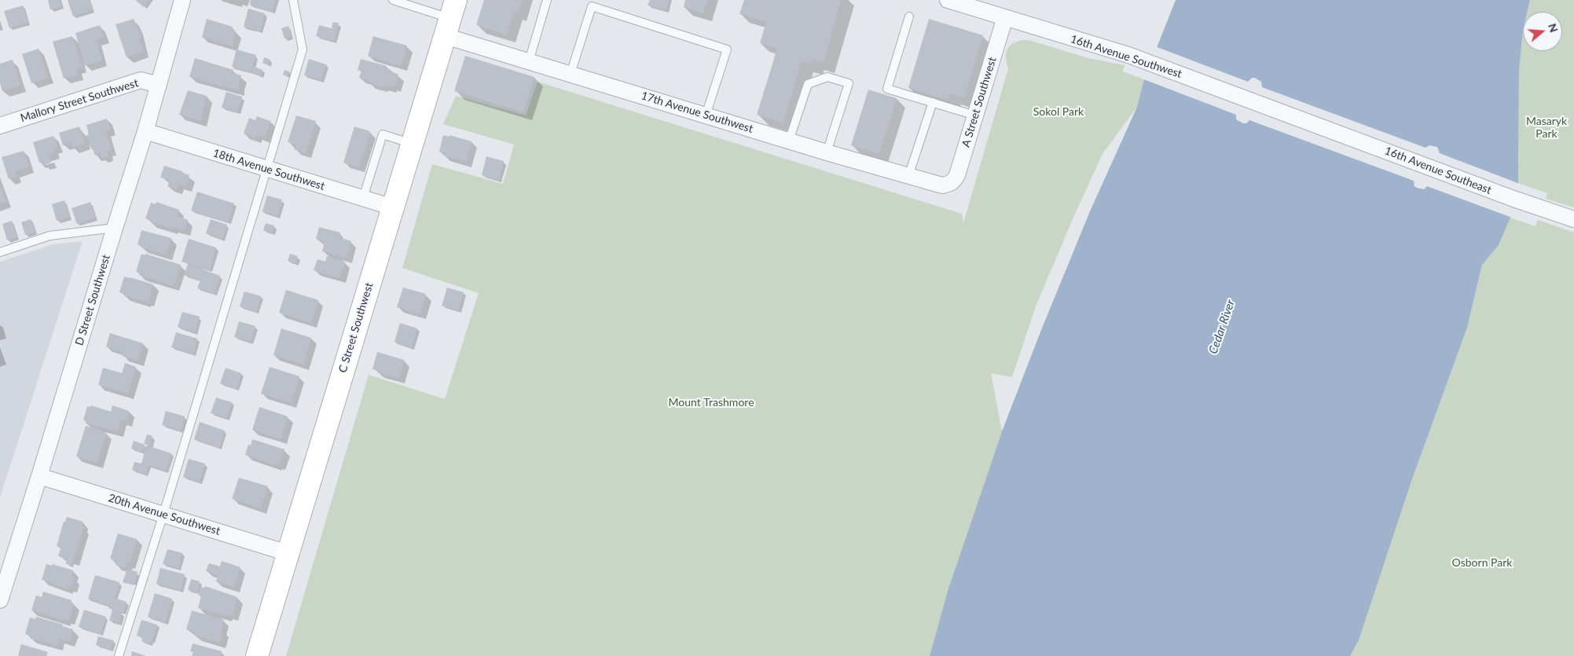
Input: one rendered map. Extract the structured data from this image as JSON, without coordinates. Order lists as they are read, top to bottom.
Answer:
{
  "streets": {
    "main road": ["C Street Southwest"],
    "street": [
      "16th Avenue Southwest",
      "Mallory Street Southwest",
      "A Street Southwest",
      "17th Avenue Southwest",
      "18th Avenue Southwest",
      "16th Avenue Southeast",
      "D Street Southwest",
      "20th Avenue Southwest"
    ]
  },
  "crossings": [
    ["16th Avenue Southwest", "A Street Southwest"],
    ["16th Avenue Southwest", "16th Avenue Southeast"],
    ["Mallory Street Southwest", "D Street Southwest"],
    ["A Street Southwest", "17th Avenue Southwest"],
    ["17th Avenue Southwest", "C Street Southwest"],
    ["18th Avenue Southwest", "D Street Southwest"],
    ["18th Avenue Southwest", "C Street Southwest"],
    ["D Street Southwest", "20th Avenue Southwest"],
    ["C Street Southwest", "20th Avenue Southwest"]
  ],
  "water": ["Cedar River"],
  "parks": [
    "Sokol Park",
    "Masaryk Park",
    "Mount Trashmore",
    "Osborn Park"
  ],
  "north": "right"
}
